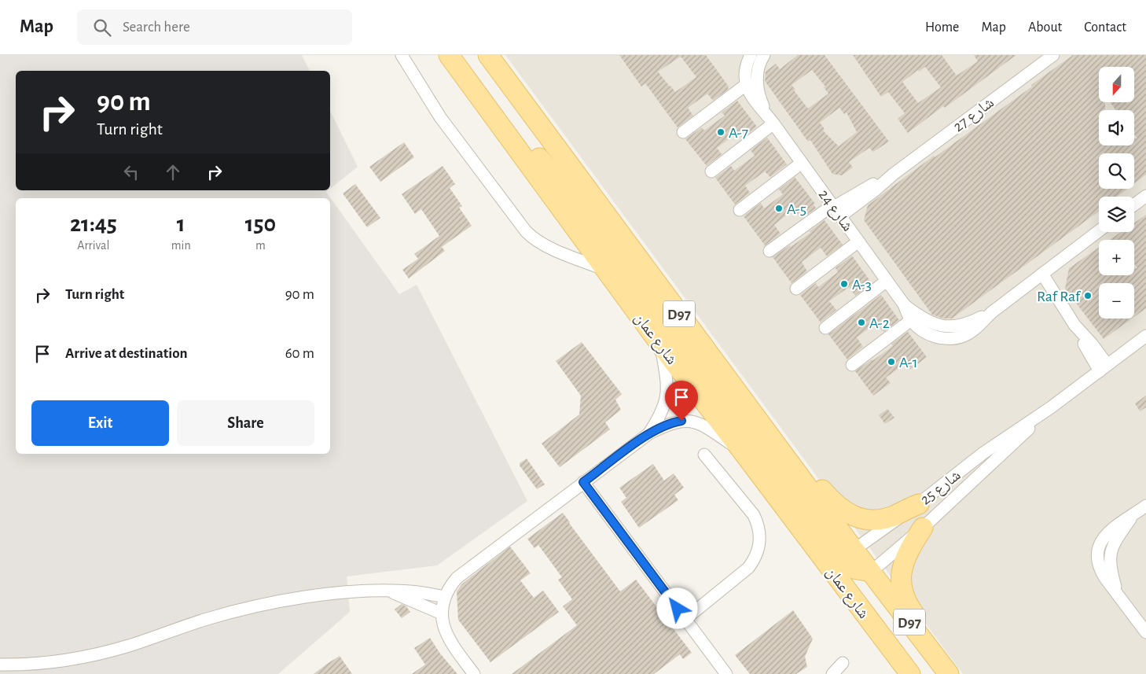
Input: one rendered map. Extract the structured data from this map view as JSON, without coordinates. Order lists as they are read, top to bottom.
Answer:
{
  "streets": {
    "main road": ["D97", "شارع عمان"],
    "street": ["شارع 27", "شارع 24", "شارع 25"]
  },
  "crossings": [
    ["شارع 27", "شارع 24"],
    ["شارع عمان", "شارع 25"]
  ],
  "places": [
    "A-7",
    "A-5",
    "A-3",
    "Raf Raf",
    "A-2",
    "A-1"
  ],
  "north": "bottom",
  "page": {
    "header": "Map",
    "search": "Search here",
    "nav": [
      "Home",
      "Map",
      "About",
      "Contact"
    ],
    "map_buttons": ["+", "−"],
    "turn": ["90 m", "Turn right"],
    "eta": [
      "21:45",
      "Arrival",
      "1",
      "min",
      "150",
      "m"
    ],
    "list": [
      {
        "name": "Turn right",
        "value": "90 m"
      },
      {
        "name": "Arrive at destination",
        "value": "60 m"
      }
    ],
    "buttons": ["Exit", "Share"]
  }
}
